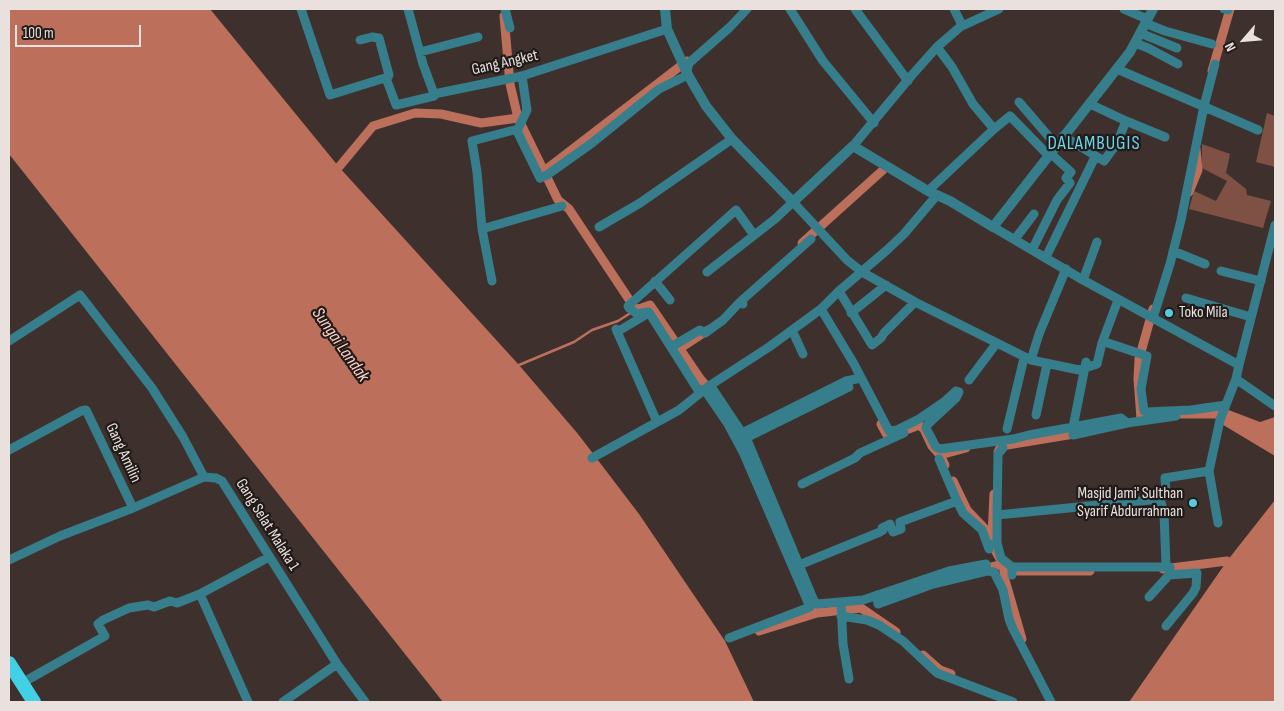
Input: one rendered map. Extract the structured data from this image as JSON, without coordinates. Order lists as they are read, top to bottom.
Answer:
{
  "streets": {
    "street": ["Gang Angket", "Gang Amilin", "Gang Selat Malaka 1"]
  },
  "districts": ["DALAMBUGIS"],
  "water": ["Sungai Landak"],
  "places": ["Toko Mila", "Masjid Jami' Sulthan Syarif Abdurrahman"],
  "scale_bar": "100 m",
  "north": "bottom left"
}
